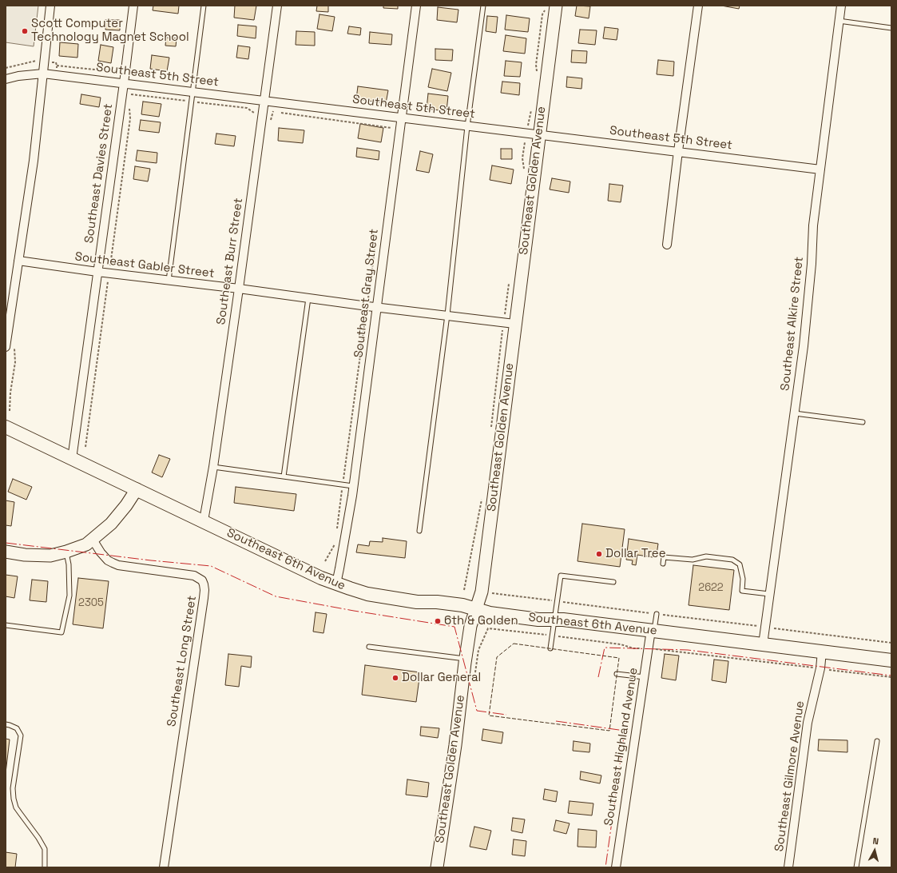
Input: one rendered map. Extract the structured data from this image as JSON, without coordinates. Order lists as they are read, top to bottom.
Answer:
{
  "streets": {
    "main road": ["Southeast 6th Avenue"],
    "street": [
      "Southeast 5th Street",
      "Southeast Davies Street",
      "Southeast Golden Avenue",
      "Southeast Burr Street",
      "Southeast Gabler Street",
      "Southeast Gray Street",
      "Southeast Alkire Street",
      "Southeast Long Street",
      "Southeast Highland Avenue",
      "Southeast Gilmore Avenue"
    ]
  },
  "crossings": [
    ["Southeast 5th Street", "Southeast Davies Street"],
    ["Southeast 5th Street", "Southeast Golden Avenue"],
    ["Southeast 5th Street", "Southeast Burr Street"],
    ["Southeast 5th Street", "Southeast Gray Street"],
    ["Southeast 5th Street", "Southeast Alkire Street"],
    ["Southeast Davies Street", "Southeast Gabler Street"],
    ["Southeast Davies Street", "Southeast 6th Avenue"],
    ["Southeast Golden Avenue", "Southeast Gabler Street"],
    ["Southeast Golden Avenue", "Southeast 6th Avenue"],
    ["Southeast Burr Street", "Southeast Gabler Street"],
    ["Southeast Burr Street", "Southeast 6th Avenue"],
    ["Southeast Gabler Street", "Southeast Gray Street"],
    ["Southeast Gray Street", "Southeast 6th Avenue"],
    ["Southeast Alkire Street", "Southeast 6th Avenue"],
    ["Southeast 6th Avenue", "Southeast Highland Avenue"],
    ["Southeast 6th Avenue", "Southeast Gilmore Avenue"]
  ],
  "places": [
    "Scott Computer Technology Magnet School",
    "Dollar Tree",
    "6th & Golden",
    "Dollar General"
  ],
  "house_numbers": ["2622", "2305"],
  "north": "top"
}
